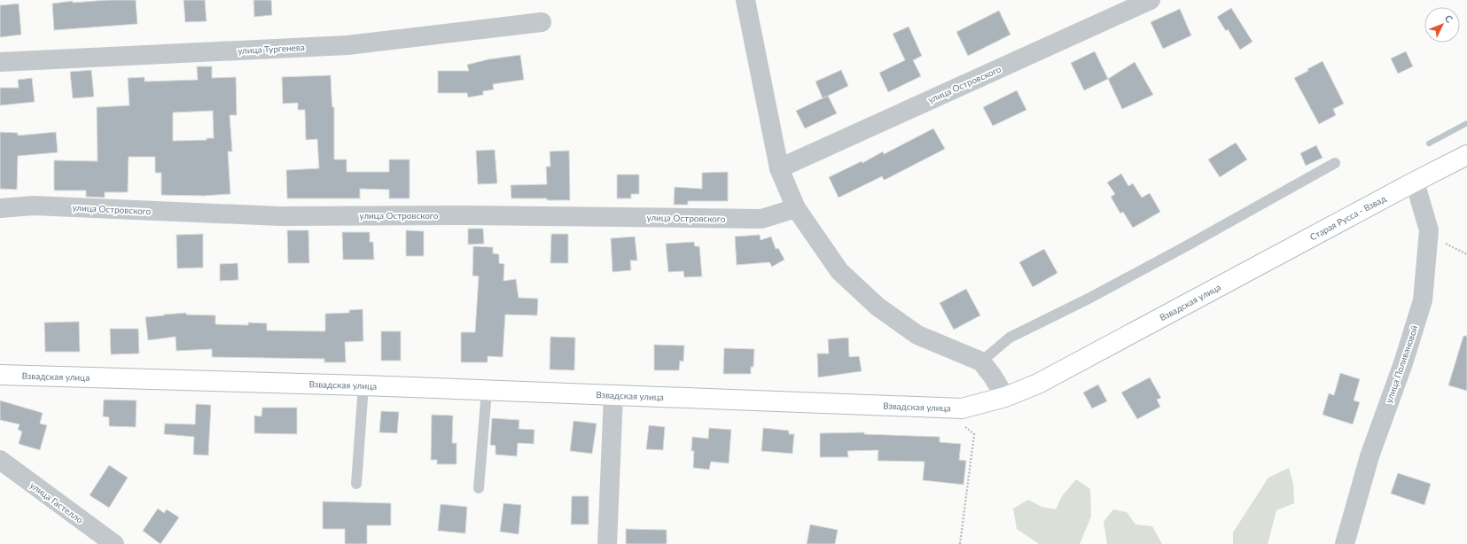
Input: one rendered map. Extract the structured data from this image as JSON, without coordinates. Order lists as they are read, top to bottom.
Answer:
{
  "streets": {
    "street": [
      "улица Тургенева",
      "улица Островского",
      "Старая Русса - Взвад",
      "Взвадская улица",
      "улица Поливановой",
      "улица Гастелло"
    ]
  },
  "crossings": [
    ["Старая Русса - Взвад", "Взвадская улица"],
    ["Старая Русса - Взвад", "улица Поливановой"]
  ],
  "north": "top right"
}
